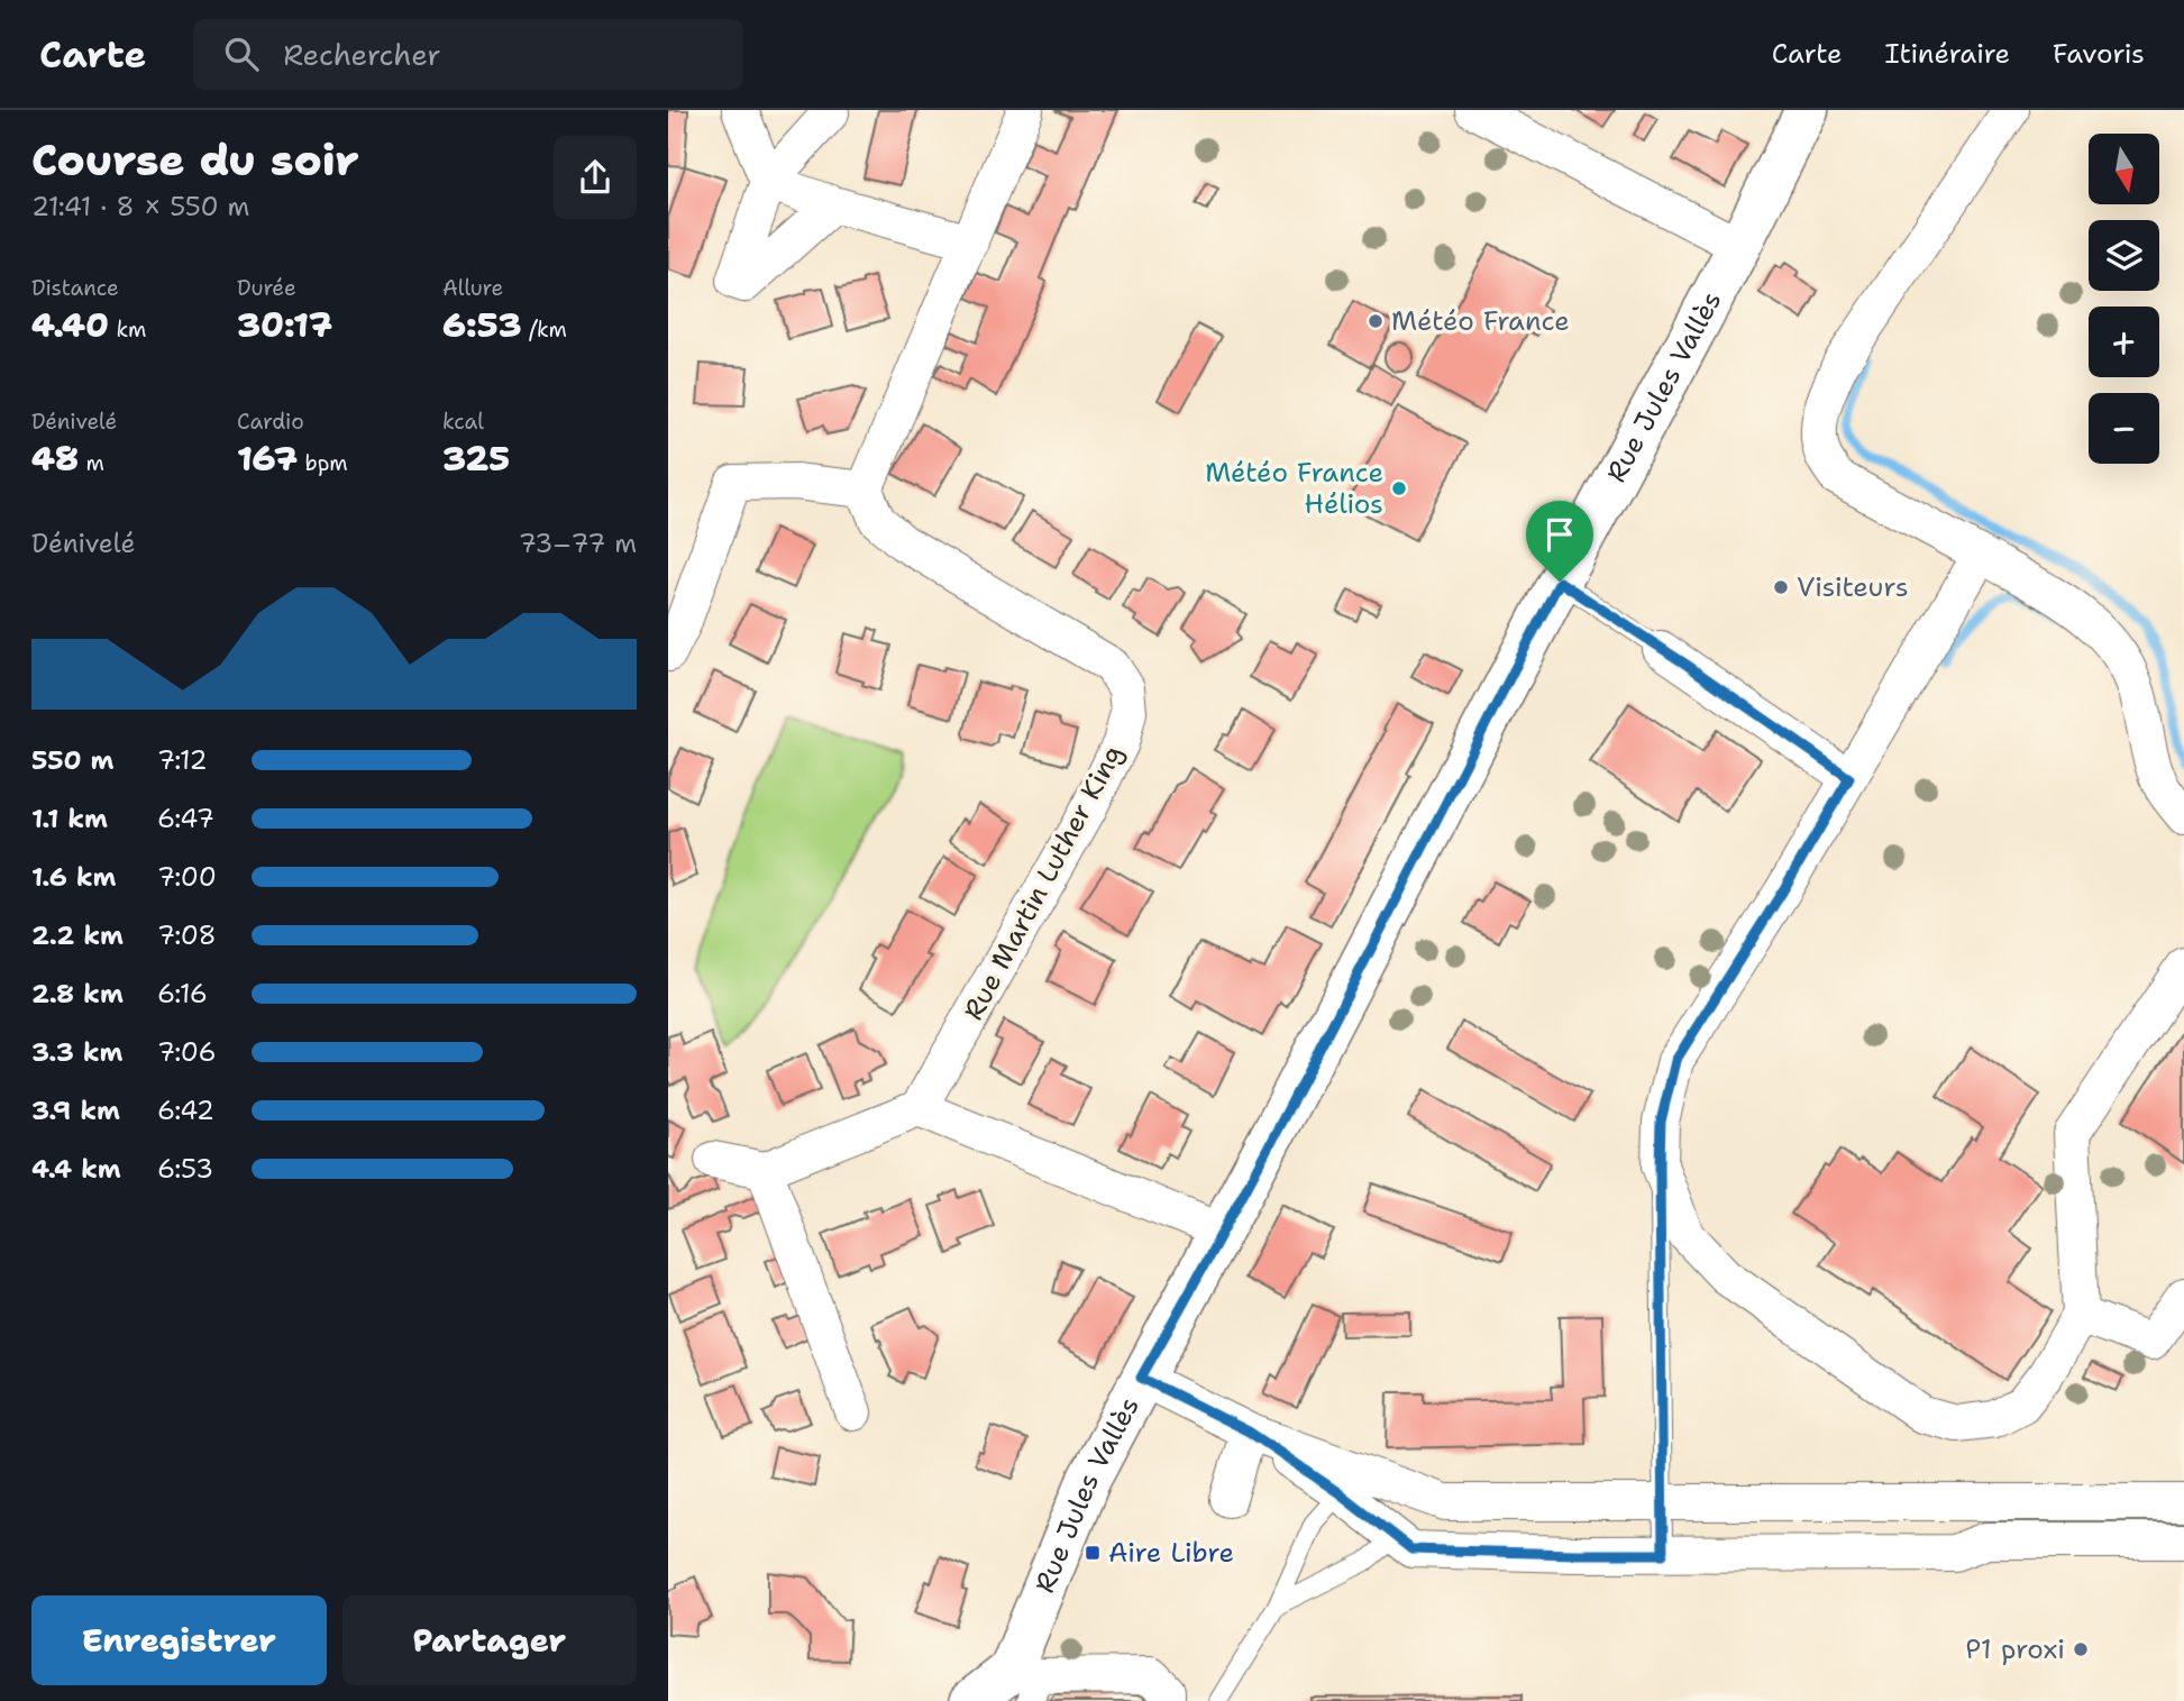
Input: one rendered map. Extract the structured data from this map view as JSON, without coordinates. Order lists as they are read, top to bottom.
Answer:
{
  "streets": {
    "street": ["Rue Jules Vallès", "Rue Martin Luther King"]
  },
  "places": {
    "other": [
      "Météo France",
      "Météo France Hélios",
      "Visiteurs",
      "P1 proxi"
    ],
    "transit": ["Aire Libre"]
  },
  "north": "bottom",
  "page": {
    "header": "Carte",
    "search": "Rechercher",
    "nav": ["Carte", "Itinéraire", "Favoris"],
    "heading": ["Course du soir", "21:41 · 8 × 550 m"],
    "map_buttons": ["+", "−"],
    "stats": [
      ["Distance", "4.40 km"],
      ["Durée", "30:17"],
      ["Allure", "6:53 /km"],
      ["Dénivelé", "48 m"],
      ["Cardio", "167 bpm"],
      ["kcal", "325"]
    ],
    "chart": ["Dénivelé", "73–77 m"],
    "list": [
      {
        "name": "550 m",
        "note": "7:12"
      },
      {
        "name": "1.1 km",
        "note": "6:47"
      },
      {
        "name": "1.6 km",
        "note": "7:00"
      },
      {
        "name": "2.2 km",
        "note": "7:08"
      },
      {
        "name": "2.8 km",
        "note": "6:16"
      },
      {
        "name": "3.3 km",
        "note": "7:06"
      },
      {
        "name": "3.9 km",
        "note": "6:42"
      },
      {
        "name": "4.4 km",
        "note": "6:53"
      }
    ],
    "buttons": ["Enregistrer", "Partager"]
  }
}
